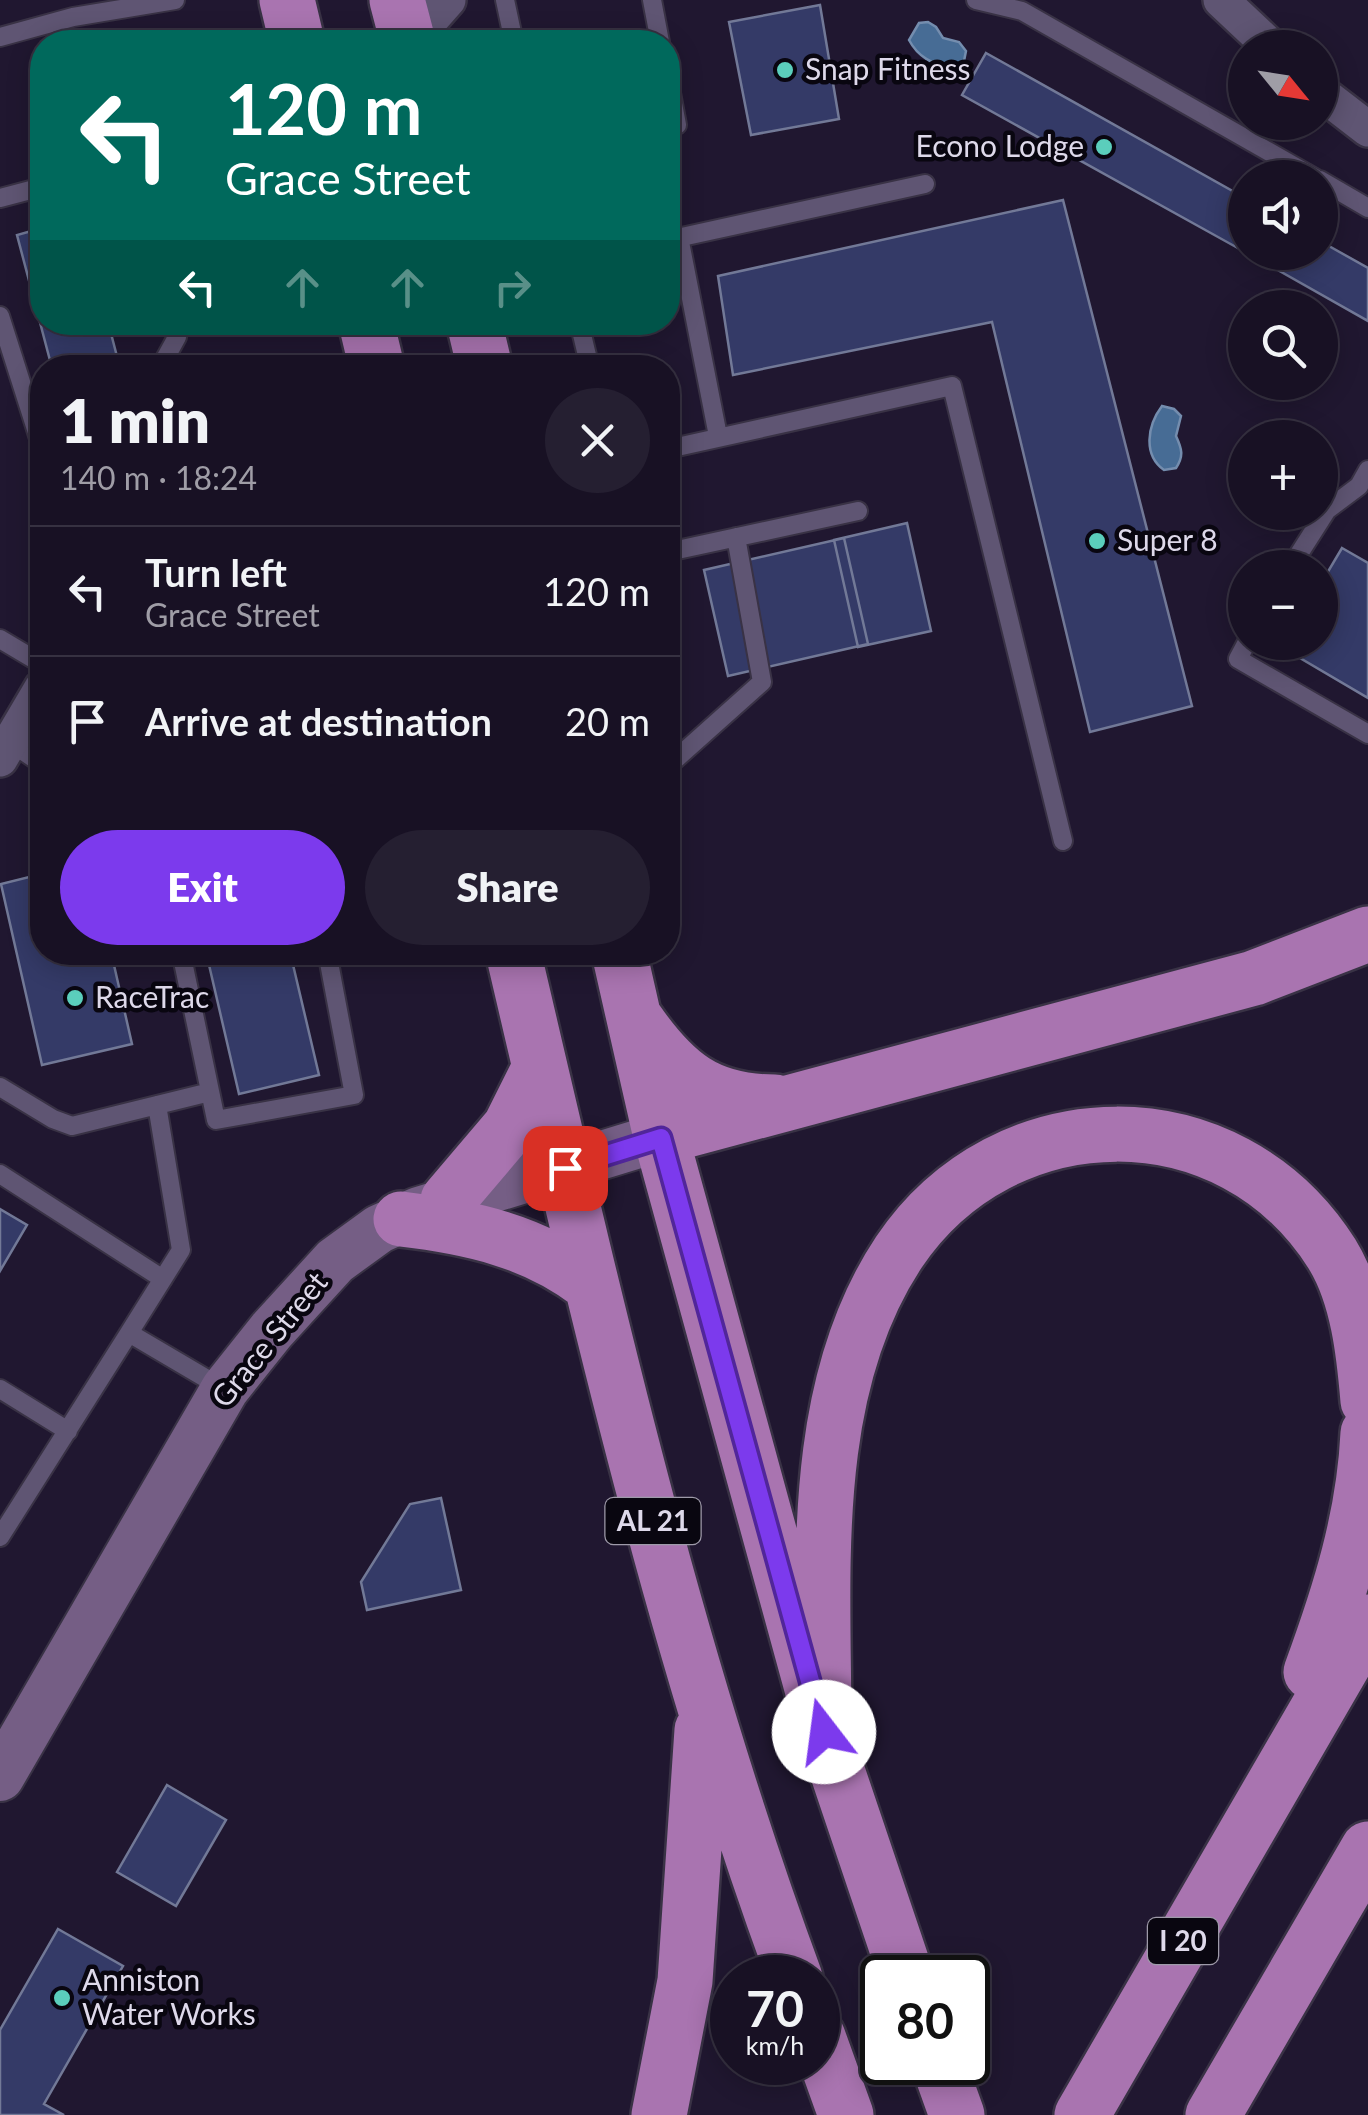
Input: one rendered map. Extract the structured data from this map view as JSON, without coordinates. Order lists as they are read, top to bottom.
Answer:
{
  "streets": {
    "highway": ["AL 21", "I 20"],
    "street": ["Grace Street"]
  },
  "crossings": [
    ["Grace Street", "AL 21"]
  ],
  "places": [
    "Snap Fitness",
    "Econo Lodge",
    "Super 8",
    "RaceTrac",
    "Anniston Water Works"
  ],
  "north": "bottom right",
  "page": {
    "map_buttons": ["+", "−"],
    "turn": ["120 m", "Grace Street"],
    "heading": ["1 min", "140 m · 18:24"],
    "list": [
      {
        "name": "Turn left",
        "note": "Grace Street",
        "value": "120 m"
      },
      {
        "name": "Arrive at destination",
        "value": "20 m"
      }
    ],
    "buttons": ["Exit", "Share"],
    "speed": "70 km/h",
    "limit": "80"
  }
}
